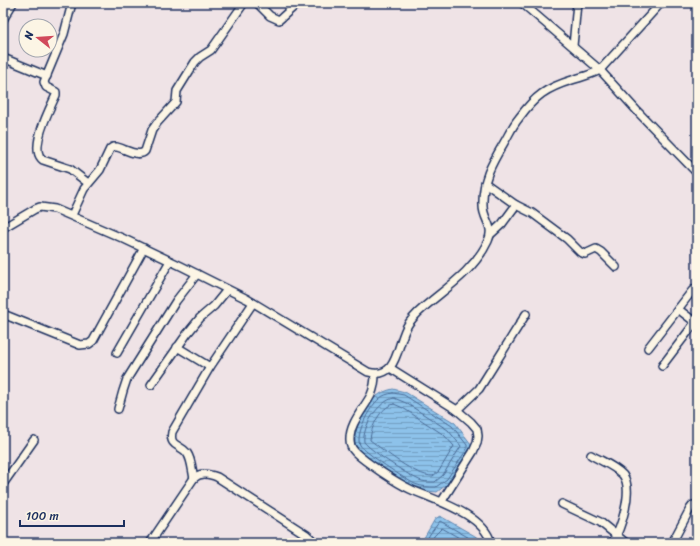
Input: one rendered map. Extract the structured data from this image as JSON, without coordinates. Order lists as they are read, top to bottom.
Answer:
{
  "scale_bar": "100 m",
  "north": "left"
}
